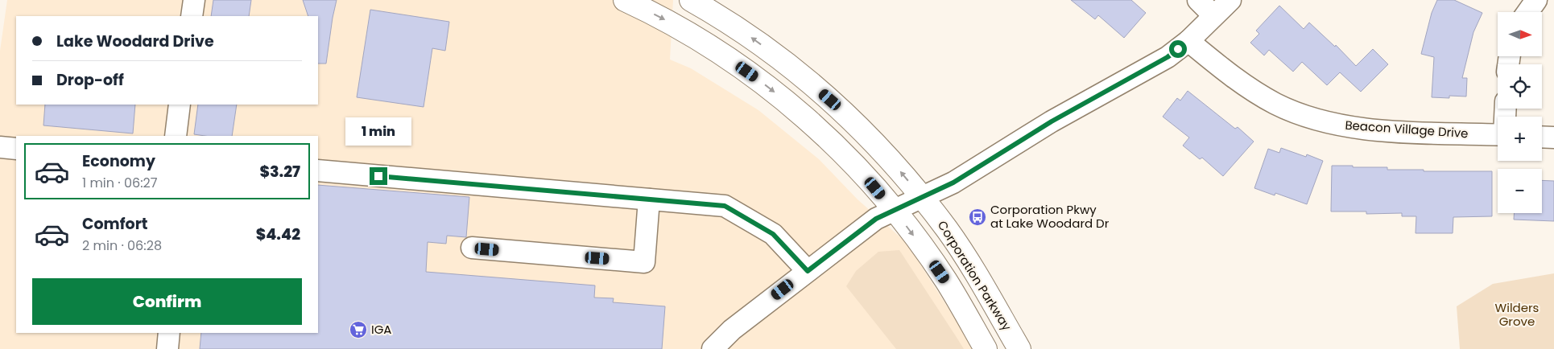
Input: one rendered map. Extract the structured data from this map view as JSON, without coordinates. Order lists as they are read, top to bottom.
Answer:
{
  "streets": {
    "main road": ["Corporation Parkway"],
    "street": ["Beacon Village Drive"]
  },
  "parks": ["Wilders Grove"],
  "places": {
    "bus stop": ["Corporation Pkwy at Lake Woodard Dr"],
    "supermarket": ["IGA"]
  },
  "north": "right",
  "page": {
    "map_buttons": ["+", "−"],
    "banner": ["Lake Woodard Drive", "Drop-off"],
    "bubble": "1 min",
    "list": [
      {
        "name": "Economy",
        "note": "1 min · 06:27",
        "value": "$3.27"
      },
      {
        "name": "Comfort",
        "note": "2 min · 06:28",
        "value": "$4.42"
      }
    ],
    "buttons": "Confirm"
  }
}
